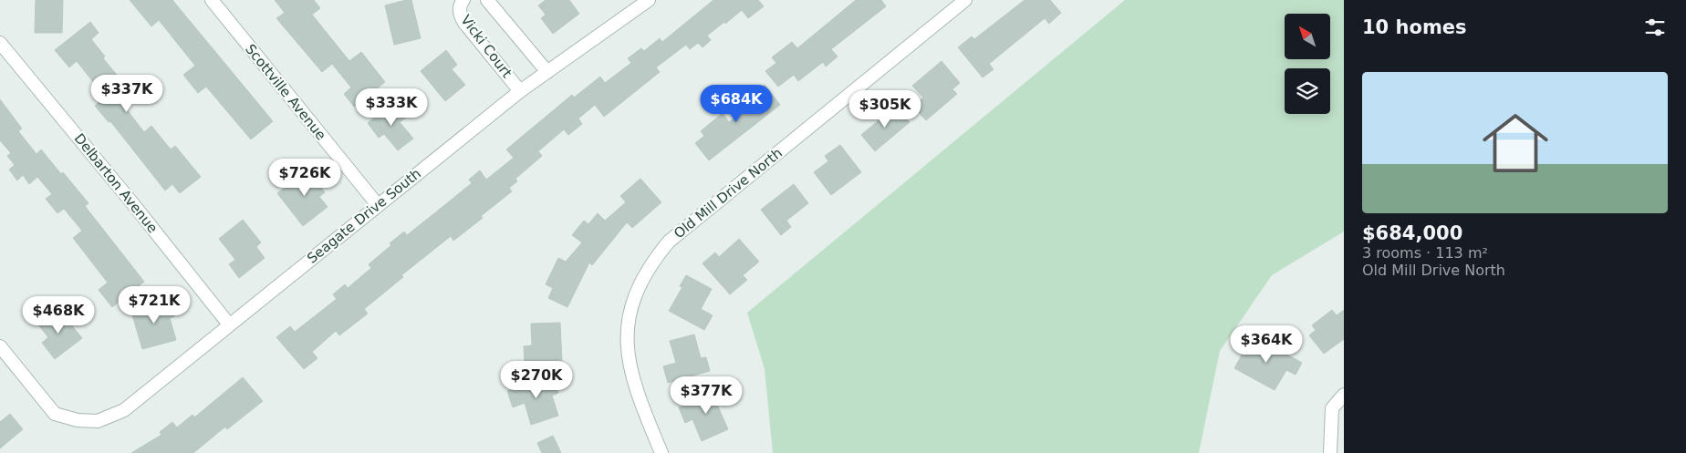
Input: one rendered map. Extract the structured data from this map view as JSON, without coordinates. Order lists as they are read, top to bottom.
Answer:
{
  "streets": {
    "street": [
      "Vicki Court",
      "Scottville Avenue",
      "Delbarton Avenue",
      "Old Mill Drive North",
      "Seagate Drive South"
    ]
  },
  "crossings": [
    ["Vicki Court", "Seagate Drive South"],
    ["Scottville Avenue", "Seagate Drive South"],
    ["Delbarton Avenue", "Seagate Drive South"]
  ],
  "north": "top left",
  "page": {
    "heading": "10 homes",
    "list": [
      {
        "name": "$684,000",
        "note": "3 rooms · 113 m² · Old Mill Drive North"
      }
    ],
    "price": [
      "$337K",
      "$684K",
      "$333K",
      "$305K",
      "$726K",
      "$721K",
      "$468K",
      "$364K",
      "$270K",
      "$377K"
    ]
  }
}
